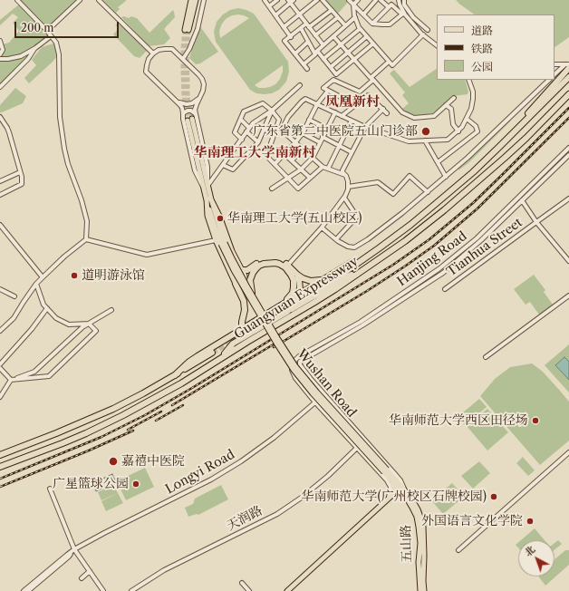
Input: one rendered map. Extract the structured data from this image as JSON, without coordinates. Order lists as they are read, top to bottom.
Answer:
{
  "streets": {
    "highway": ["Guangyuan Expressway"],
    "main road": ["Wushan Road", "五山路"],
    "street": [
      "Tianhua Street",
      "Hanjing Road",
      "Longyi Road",
      "天润路"
    ]
  },
  "crossings": [
    ["Tianhua Street", "Hanjing Road"],
    ["Hanjing Road", "Longyi Road"],
    ["Wushan Road", "五山路"]
  ],
  "districts": ["凤凰新村", "华南理工大学南新村"],
  "places": [
    "广东省第二中医院五山门诊部",
    "华南理工大学(五山校区)",
    "道明游泳馆",
    "华南师范大学西区田径场",
    "嘉禧中医院",
    "广星篮球公园",
    "华南师范大学(广州校区石牌校园)",
    "外国语言文化学院"
  ],
  "legend": ["道路", "铁路", "公园"],
  "scale_bar": "200 m",
  "north": "top left"
}
